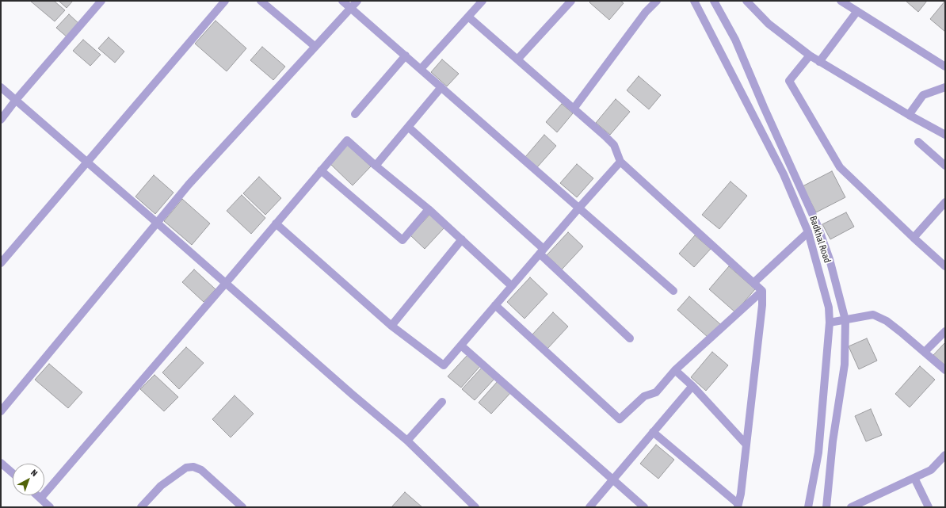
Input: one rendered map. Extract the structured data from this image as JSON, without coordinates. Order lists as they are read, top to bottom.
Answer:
{
  "streets": {
    "street": ["Badkhal Road"]
  },
  "north": "top right"
}
